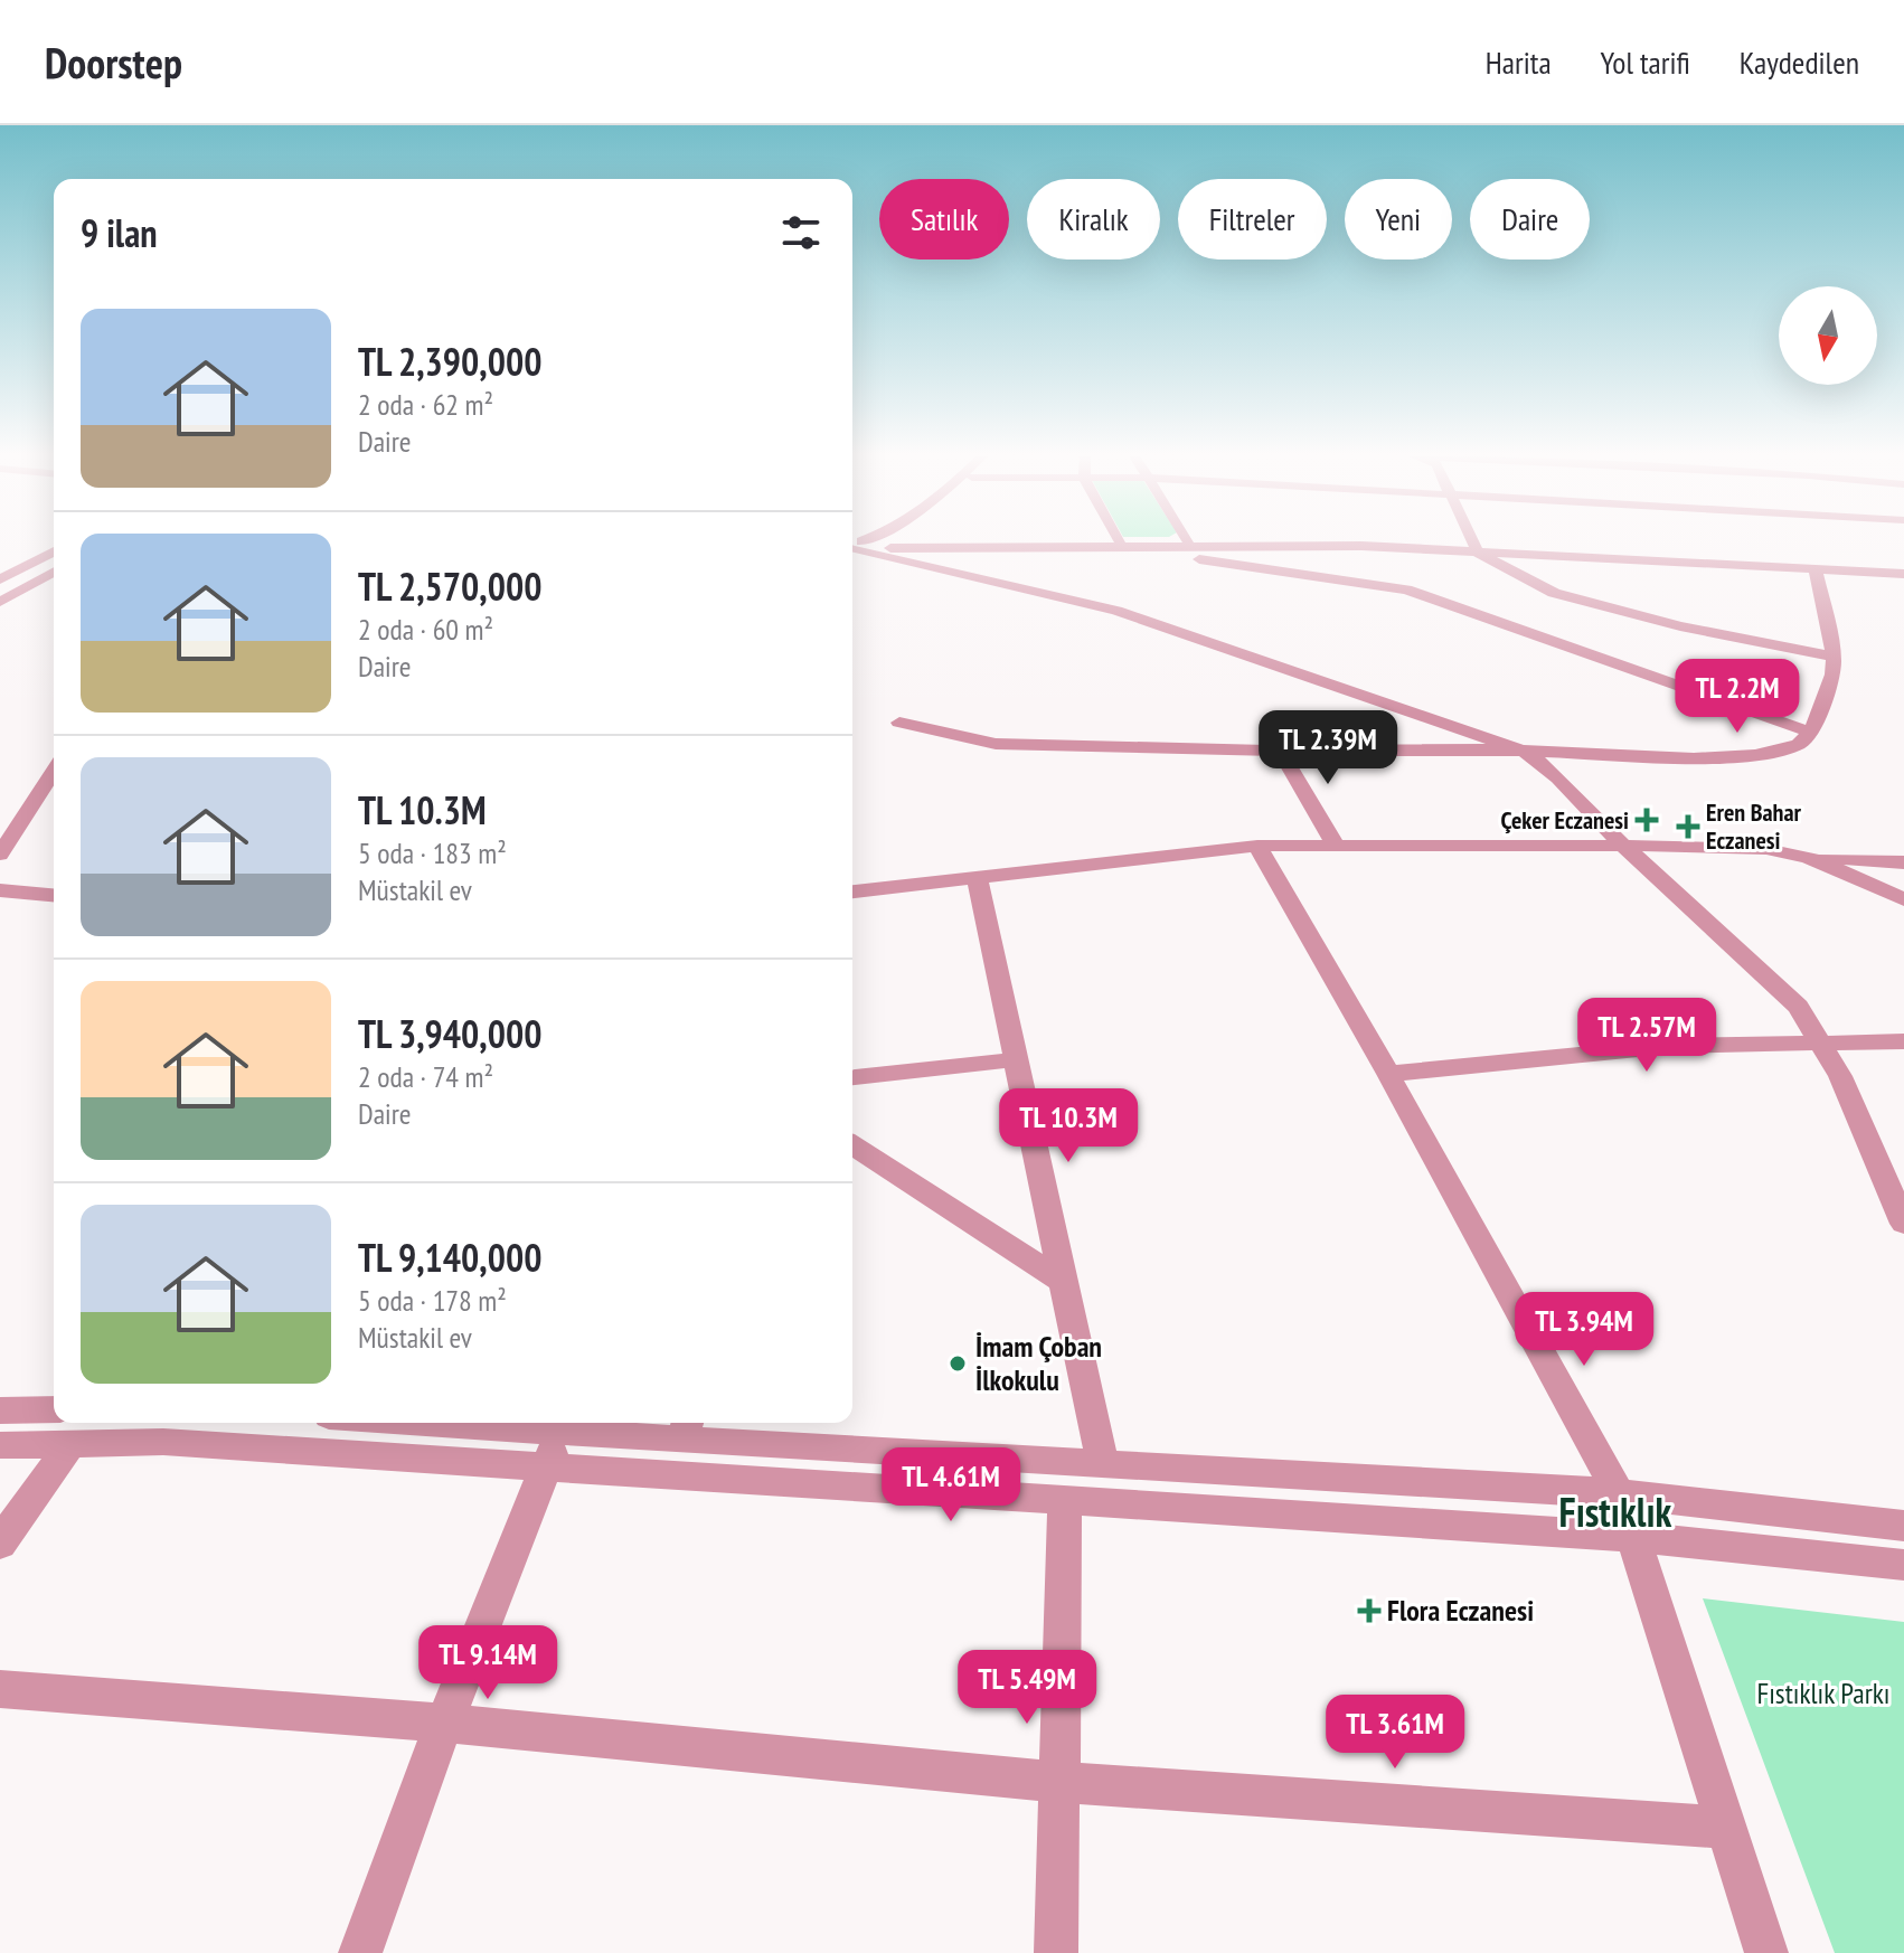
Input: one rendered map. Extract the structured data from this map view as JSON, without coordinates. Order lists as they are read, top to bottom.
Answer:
{
  "districts": ["Fıstıklık"],
  "parks": ["Fıstıklık Parkı"],
  "places": {
    "health": ["Çeker Eczanesi", "Eren Bahar Eczanesi", "Flora Eczanesi"],
    "other": ["İmam Çoban İlkokulu"]
  },
  "north": "bottom",
  "page": {
    "header": "Doorstep",
    "nav": ["Harita", "Yol tarifi", "Kaydedilen"],
    "chip": [
      "Satılık",
      "Kiralık",
      "Filtreler",
      "Yeni",
      "Daire"
    ],
    "heading": "9 ilan",
    "list": [
      {
        "name": "TL 2,390,000",
        "note": "2 oda · 62 m² · Daire"
      },
      {
        "name": "TL 2,570,000",
        "note": "2 oda · 60 m² · Daire"
      },
      {
        "name": "TL 10.3M",
        "note": "5 oda · 183 m² · Müstakil ev"
      },
      {
        "name": "TL 3,940,000",
        "note": "2 oda · 74 m² · Daire"
      },
      {
        "name": "TL 9,140,000",
        "note": "5 oda · 178 m² · Müstakil ev"
      }
    ],
    "price": [
      "TL 2.2M",
      "TL 2.39M",
      "TL 2.57M",
      "TL 10.3M",
      "TL 3.94M",
      "TL 4.61M",
      "TL 9.14M",
      "TL 5.49M",
      "TL 3.61M"
    ]
  }
}
